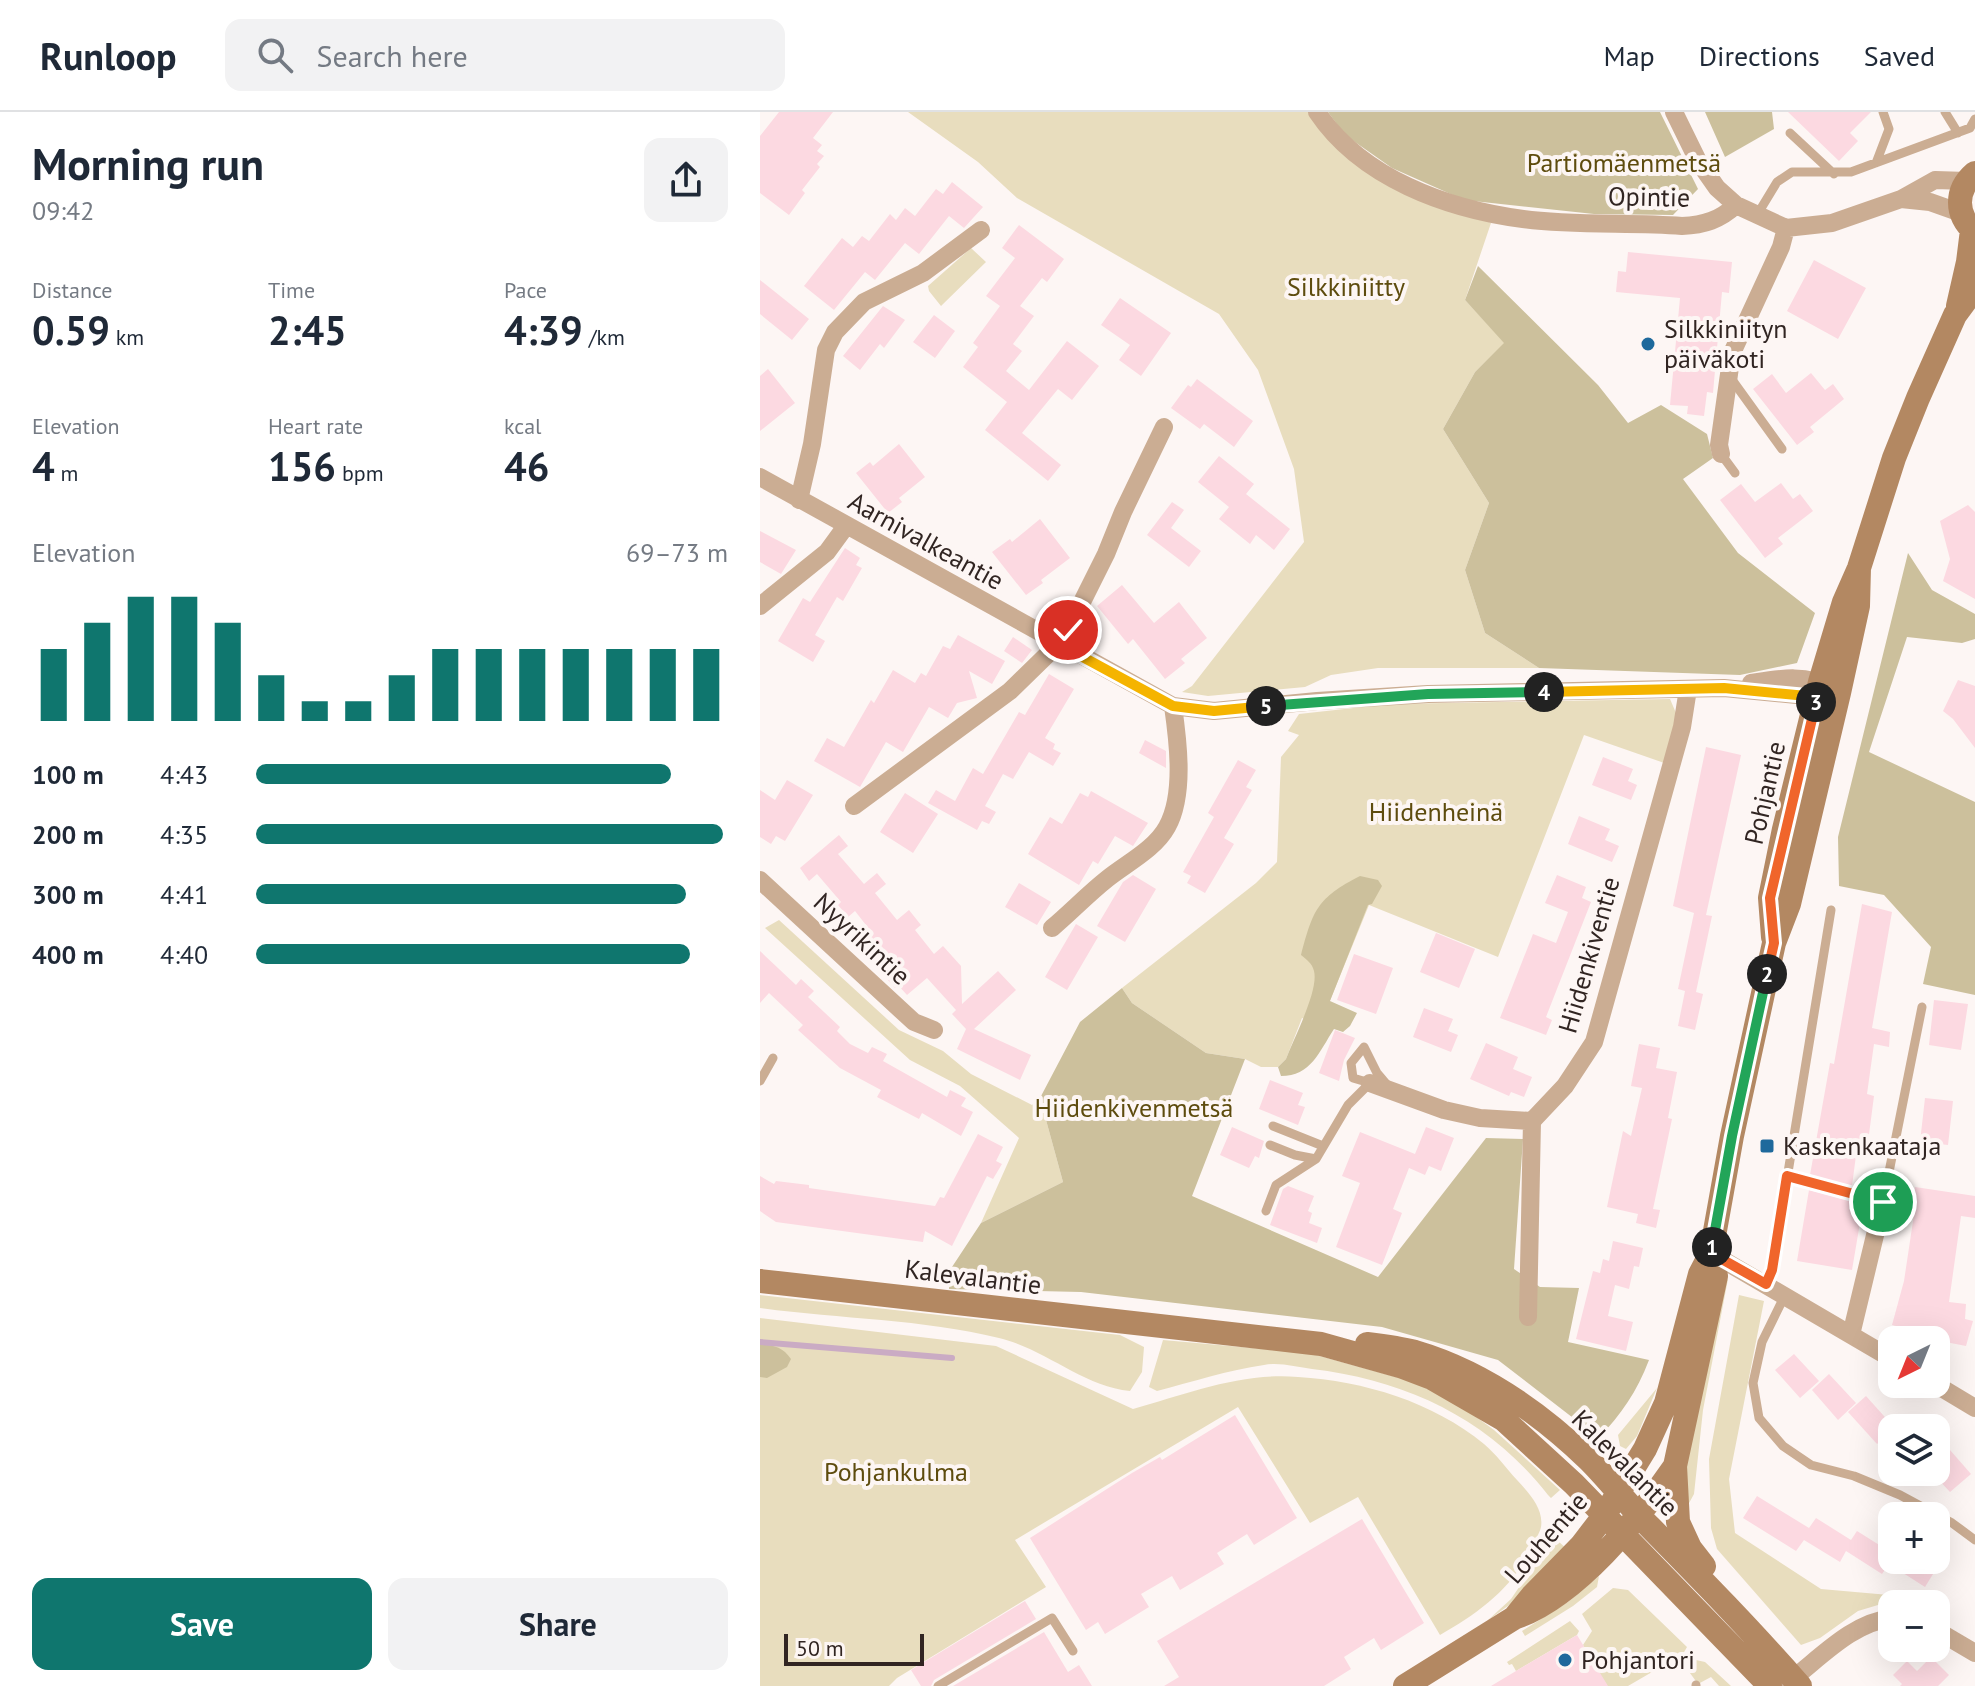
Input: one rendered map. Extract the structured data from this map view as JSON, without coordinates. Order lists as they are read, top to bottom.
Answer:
{
  "streets": {
    "main road": ["Pohjantie", "Kalevalantie", "Louhentie"],
    "street": [
      "Opintie",
      "Aarnivalkeantie",
      "Nyyrikintie",
      "Hiidenkiventie"
    ]
  },
  "crossings": [
    ["Aarnivalkeantie", "Pohjantie"],
    ["Aarnivalkeantie", "Hiidenkiventie"],
    ["Pohjantie", "Kalevalantie"],
    ["Pohjantie", "Louhentie"],
    ["Kalevalantie", "Louhentie"]
  ],
  "parks": [
    "Partiomäenmetsä",
    "Silkkiniitty",
    "Hiidenheinä",
    "Hiidenkivenmetsä",
    "Pohjankulma"
  ],
  "places": {
    "other": ["Silkkiniityn päiväkoti", "Pohjantori"],
    "transit": ["Kaskenkaataja"]
  },
  "scale_bar": "50 m",
  "north": "bottom left",
  "page": {
    "header": "Runloop",
    "search": "Search here",
    "nav": ["Map", "Directions", "Saved"],
    "heading": ["Morning run", "09:42"],
    "stats": [
      ["Distance", "0.59 km"],
      ["Time", "2:45"],
      ["Pace", "4:39 /km"],
      ["Elevation", "4 m"],
      ["Heart rate", "156 bpm"],
      ["kcal", "46"]
    ],
    "chart": ["Elevation", "69–73 m"],
    "pins": [
      "4",
      "3",
      "5",
      "2",
      "1"
    ],
    "list": [
      {
        "name": "100 m",
        "note": "4:43"
      },
      {
        "name": "200 m",
        "note": "4:35"
      },
      {
        "name": "300 m",
        "note": "4:41"
      },
      {
        "name": "400 m",
        "note": "4:40"
      }
    ],
    "map_buttons": ["+", "−"],
    "buttons": ["Save", "Share"],
    "scale": "50 m"
  }
}
